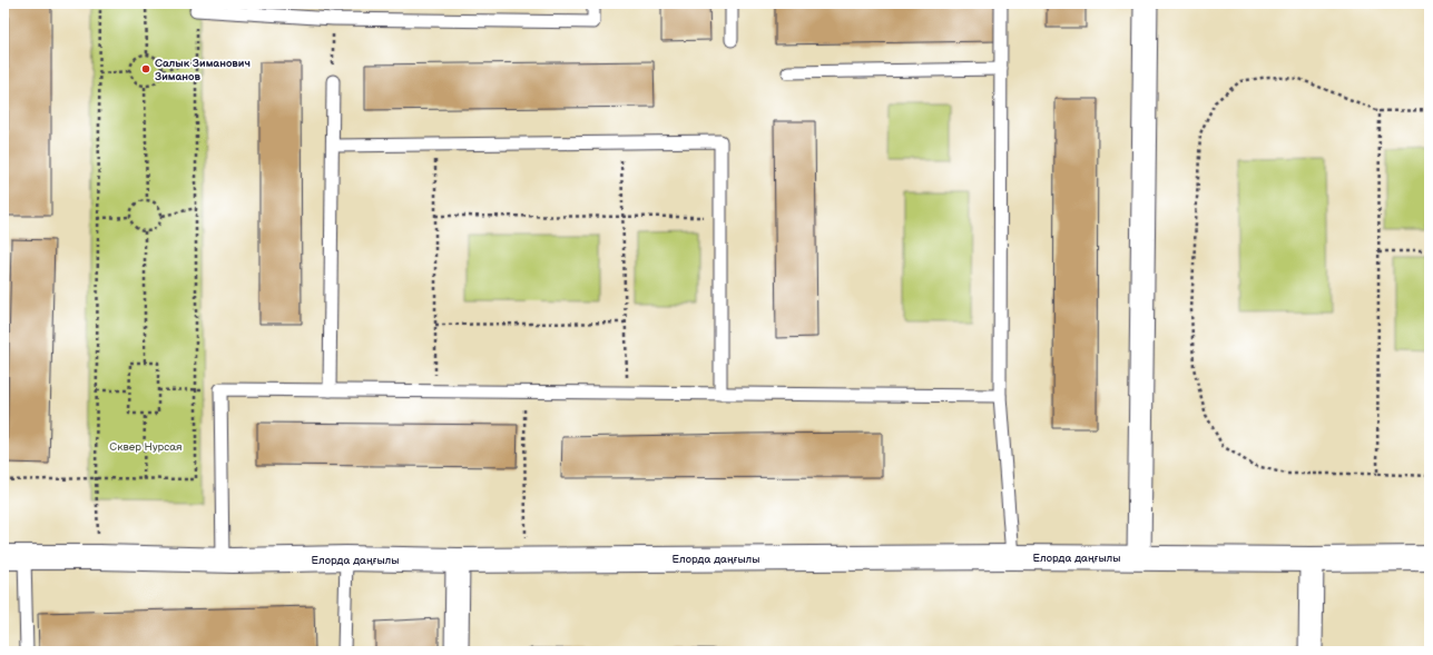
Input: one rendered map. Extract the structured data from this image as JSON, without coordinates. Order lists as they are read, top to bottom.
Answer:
{
  "streets": {
    "street": ["Елорда даңғылы"]
  },
  "parks": ["Сквер Нурсая"],
  "places": ["Салык Зиманович Зиманов"]
}
